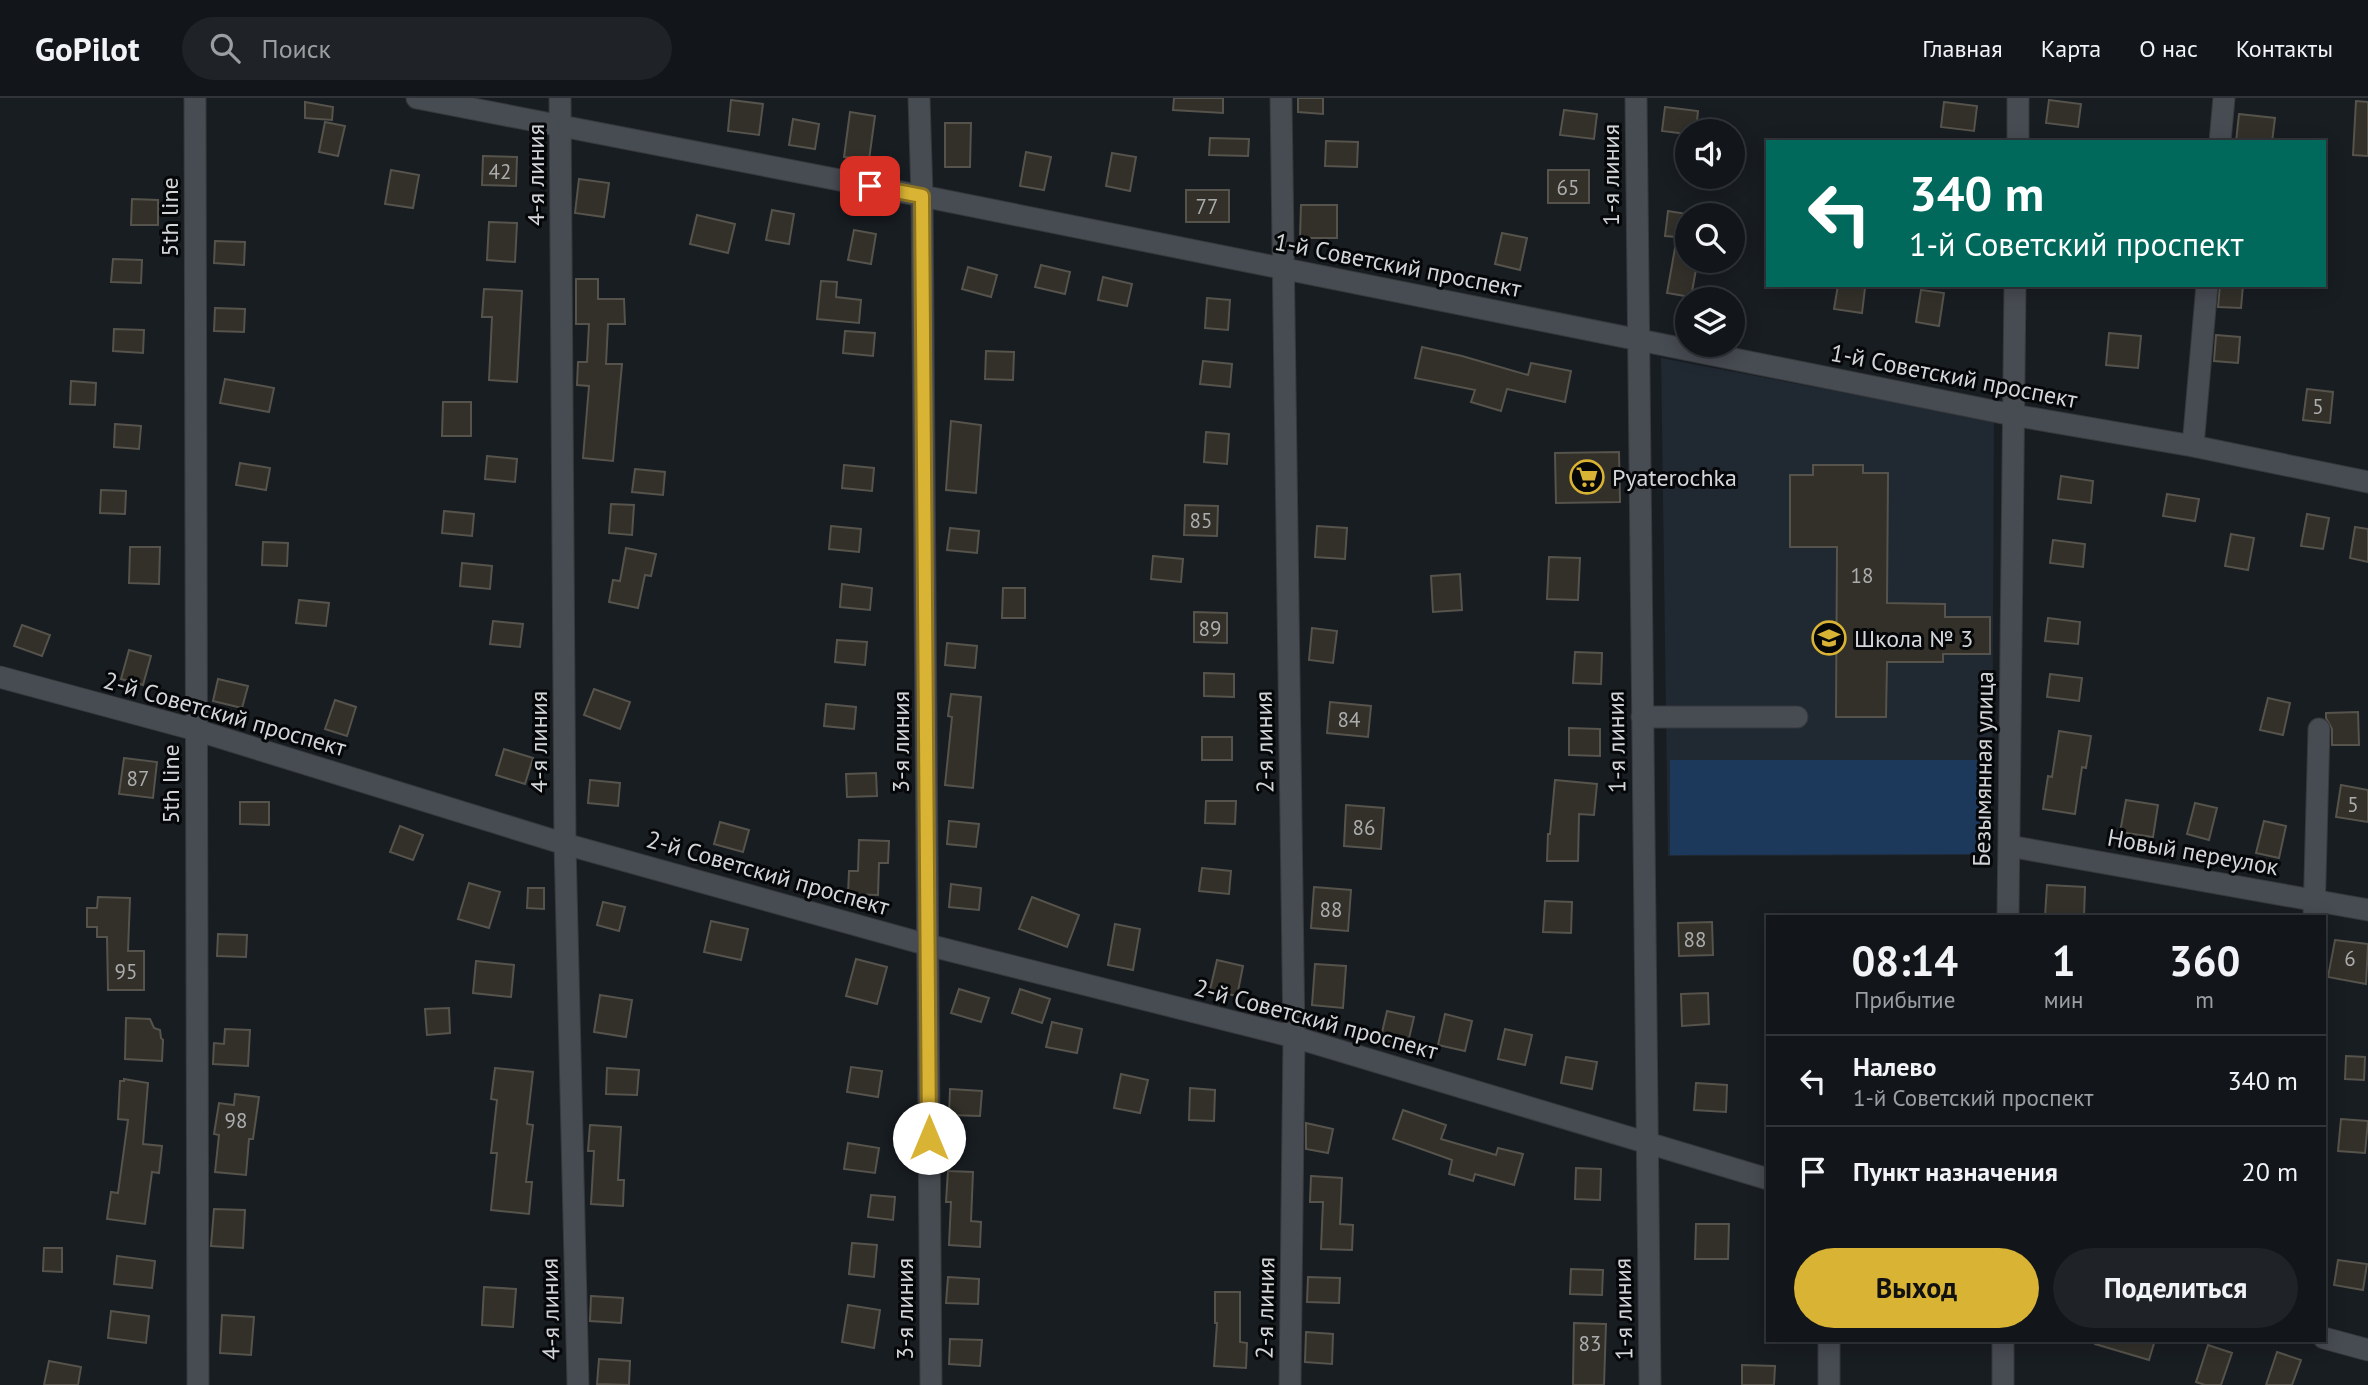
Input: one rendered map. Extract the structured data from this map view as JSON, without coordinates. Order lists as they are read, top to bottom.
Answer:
{
  "streets": {
    "street": [
      "4-я линия",
      "1-я линия",
      "5th line",
      "1-й Советский проспект",
      "2-й Советский проспект",
      "3-я линия",
      "2-я линия",
      "Безымянная улица",
      "Новый переулок"
    ]
  },
  "crossings": [
    ["4-я линия", "1-й Советский проспект"],
    ["4-я линия", "2-й Советский проспект"],
    ["1-я линия", "1-й Советский проспект"],
    ["1-я линия", "2-й Советский проспект"],
    ["5th line", "2-й Советский проспект"],
    ["1-й Советский проспект", "3-я линия"],
    ["1-й Советский проспект", "2-я линия"],
    ["1-й Советский проспект", "Безымянная улица"],
    ["2-й Советский проспект", "3-я линия"],
    ["2-й Советский проспект", "2-я линия"],
    ["Безымянная улица", "Новый переулок"]
  ],
  "places": {
    "supermarket": ["Pyaterochka"],
    "school or university": ["Школа № 3"]
  },
  "house_numbers": [
    "42",
    "65",
    "77",
    "5",
    "85",
    "18",
    "89",
    "84",
    "87",
    "5",
    "86",
    "88",
    "88",
    "6",
    "95",
    "98",
    "83"
  ],
  "page": {
    "header": "GoPilot",
    "search": "Поиск",
    "nav": [
      "Главная",
      "Карта",
      "О нас",
      "Контакты"
    ],
    "turn": ["340 m", "1-й Советский проспект"],
    "eta": [
      "08:14",
      "Прибытие",
      "1",
      "мин",
      "360",
      "m"
    ],
    "list": [
      {
        "name": "Налево",
        "note": "1-й Советский проспект",
        "value": "340 m"
      },
      {
        "name": "Пункт назначения",
        "value": "20 m"
      }
    ],
    "buttons": ["Выход", "Поделиться"]
  }
}
